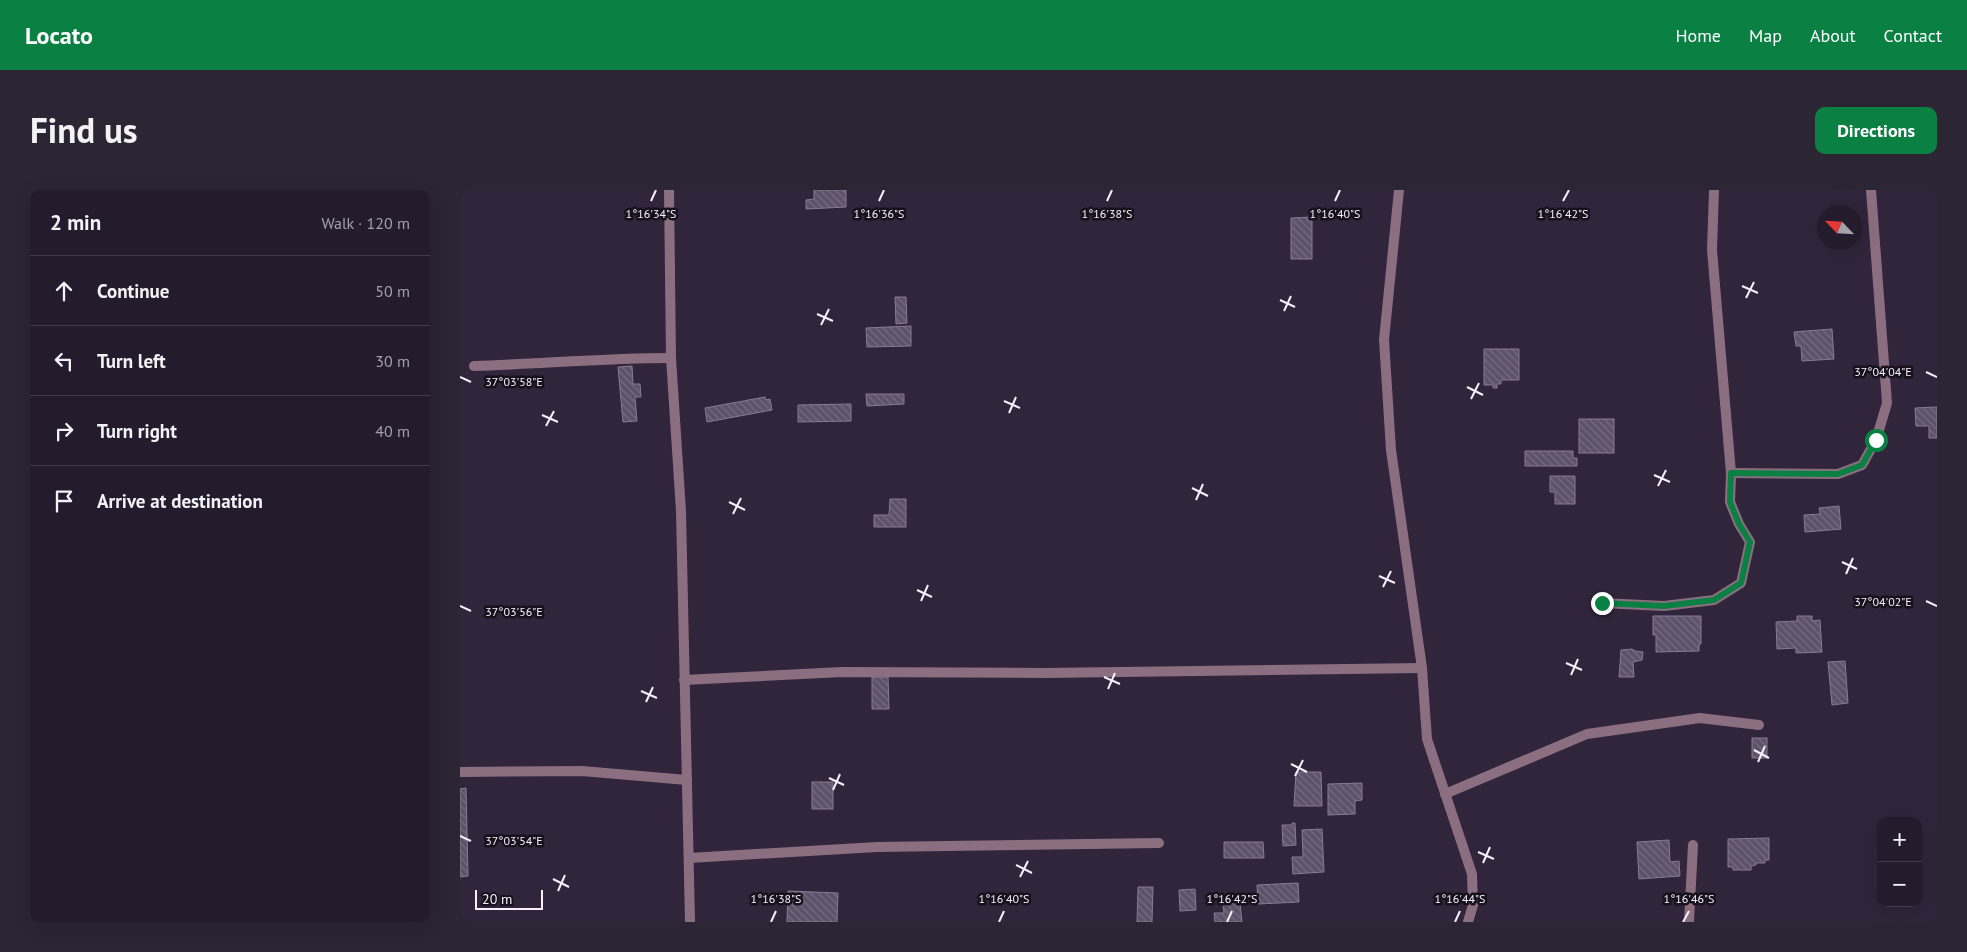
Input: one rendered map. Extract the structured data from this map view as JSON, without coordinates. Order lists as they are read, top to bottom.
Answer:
{
  "scale_bar": "20 m",
  "north": "top left",
  "page": {
    "header": "Locato",
    "nav": [
      "Home",
      "Map",
      "About",
      "Contact"
    ],
    "title": "Find us",
    "buttons": "Directions",
    "heading": ["2 min", "Walk · 120 m"],
    "list": [
      ["Continue", "50 m"],
      ["Turn left", "30 m"],
      ["Turn right", "40 m"],
      "Arrive at destination"
    ],
    "map_buttons": ["+", "−"],
    "scale": "20 m"
  },
  "coordinates": [
    "1°16'34\"S",
    "1°16'36\"S",
    "1°16'38\"S",
    "1°16'40\"S",
    "1°16'42\"S",
    "37°04'04\"E",
    "37°03'58\"E",
    "37°04'02\"E",
    "37°03'56\"E",
    "37°03'54\"E",
    "1°16'44\"S",
    "1°16'46\"S"
  ]
}
